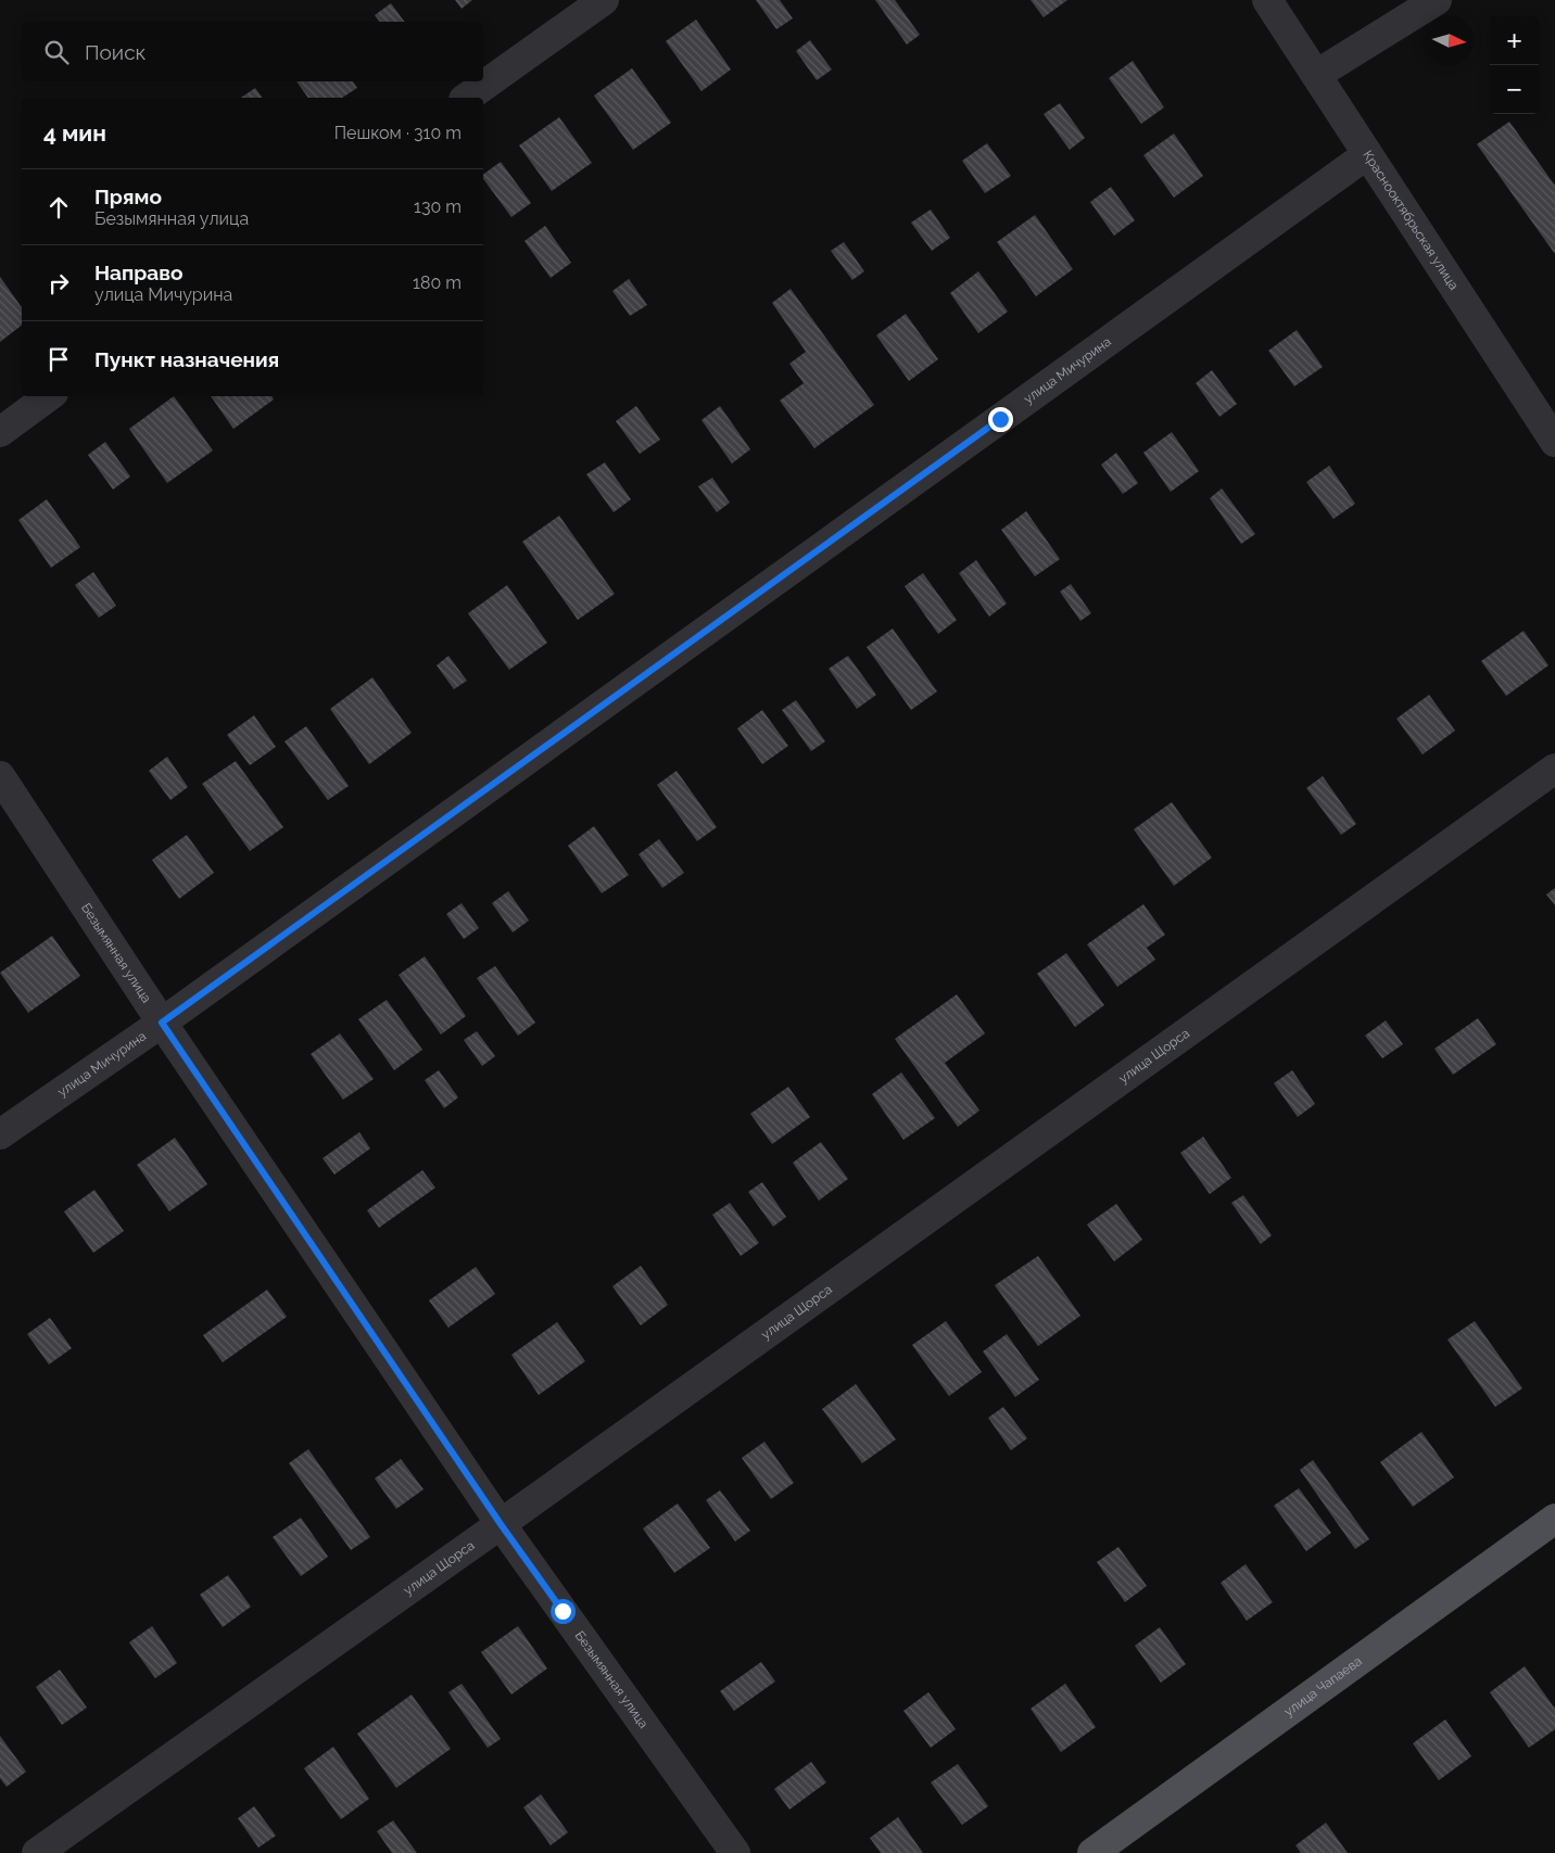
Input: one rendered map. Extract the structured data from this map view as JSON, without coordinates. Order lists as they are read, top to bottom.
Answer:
{
  "streets": {
    "main road": ["улица Чапаева"],
    "street": [
      "Краснооктябрьская улица",
      "улица Мичурина",
      "Безымянная улица",
      "улица Щорса"
    ]
  },
  "crossings": [
    ["Краснооктябрьская улица", "улица Мичурина"],
    ["улица Мичурина", "Безымянная улица"],
    ["Безымянная улица", "улица Щорса"]
  ],
  "north": "right",
  "page": {
    "map_buttons": ["+", "−"],
    "search": "Поиск",
    "heading": ["4 мин", "Пешком · 310 m"],
    "list": [
      ["Прямо", "Безымянная улица", "130 m"],
      ["Направо", "улица Мичурина", "180 m"],
      "Пункт назначения"
    ]
  }
}
